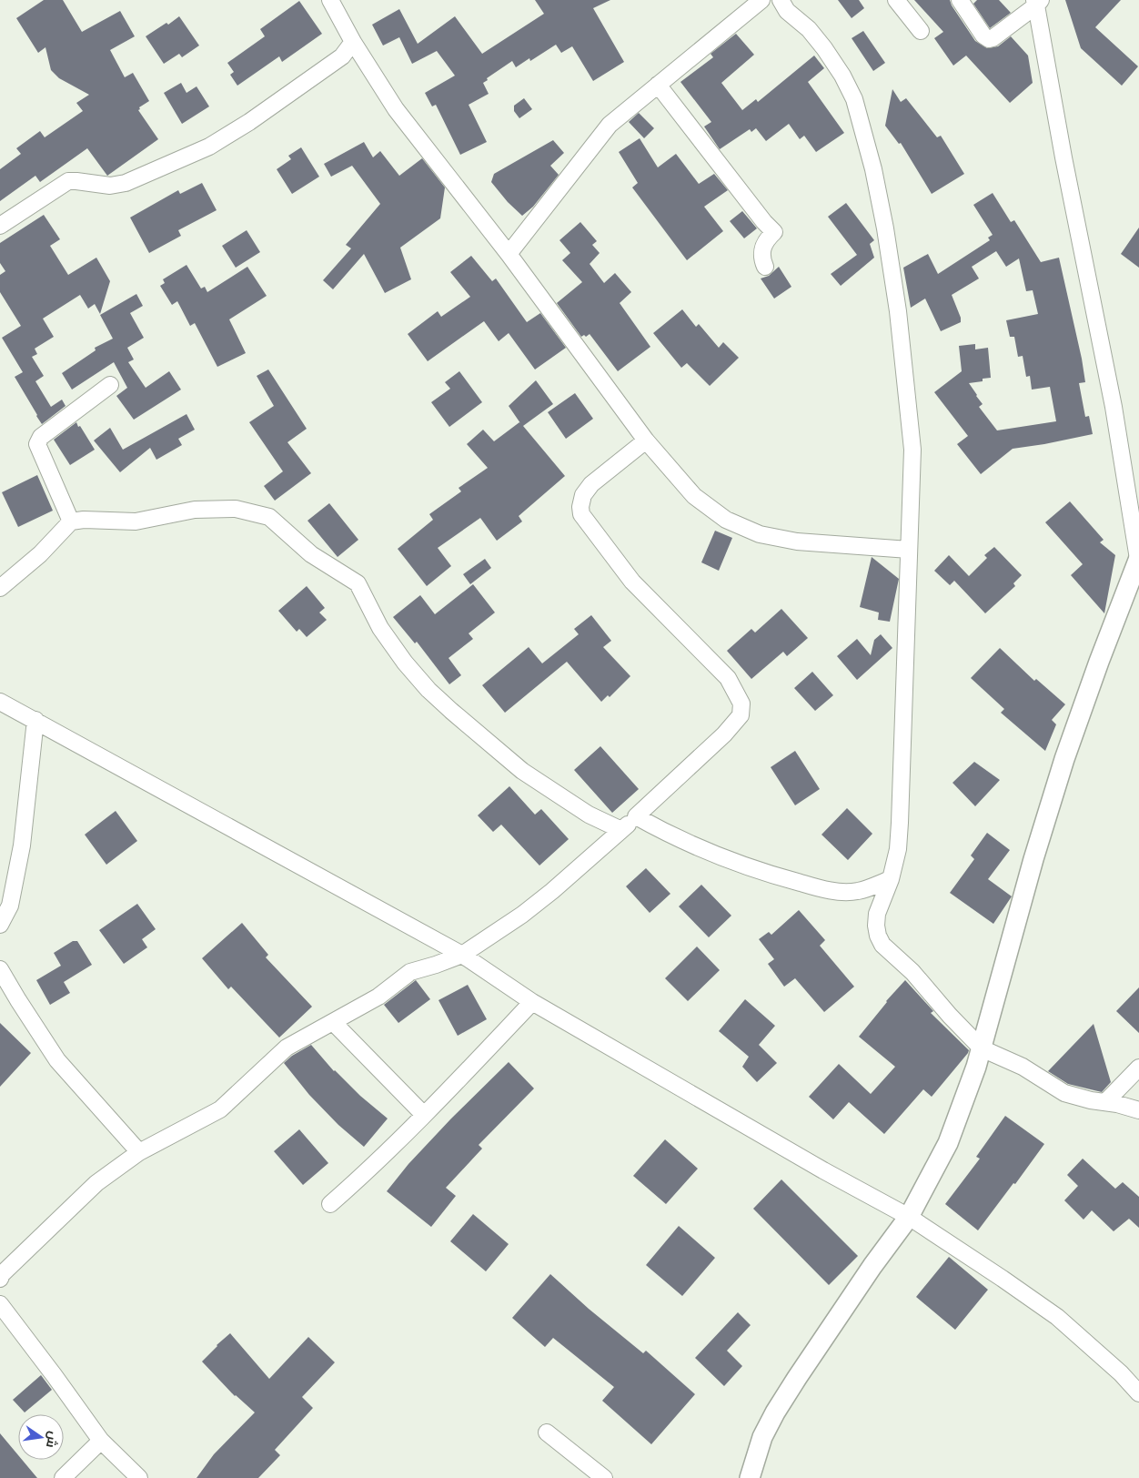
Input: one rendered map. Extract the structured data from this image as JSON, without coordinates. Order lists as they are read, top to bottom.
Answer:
{
  "north": "right"
}
